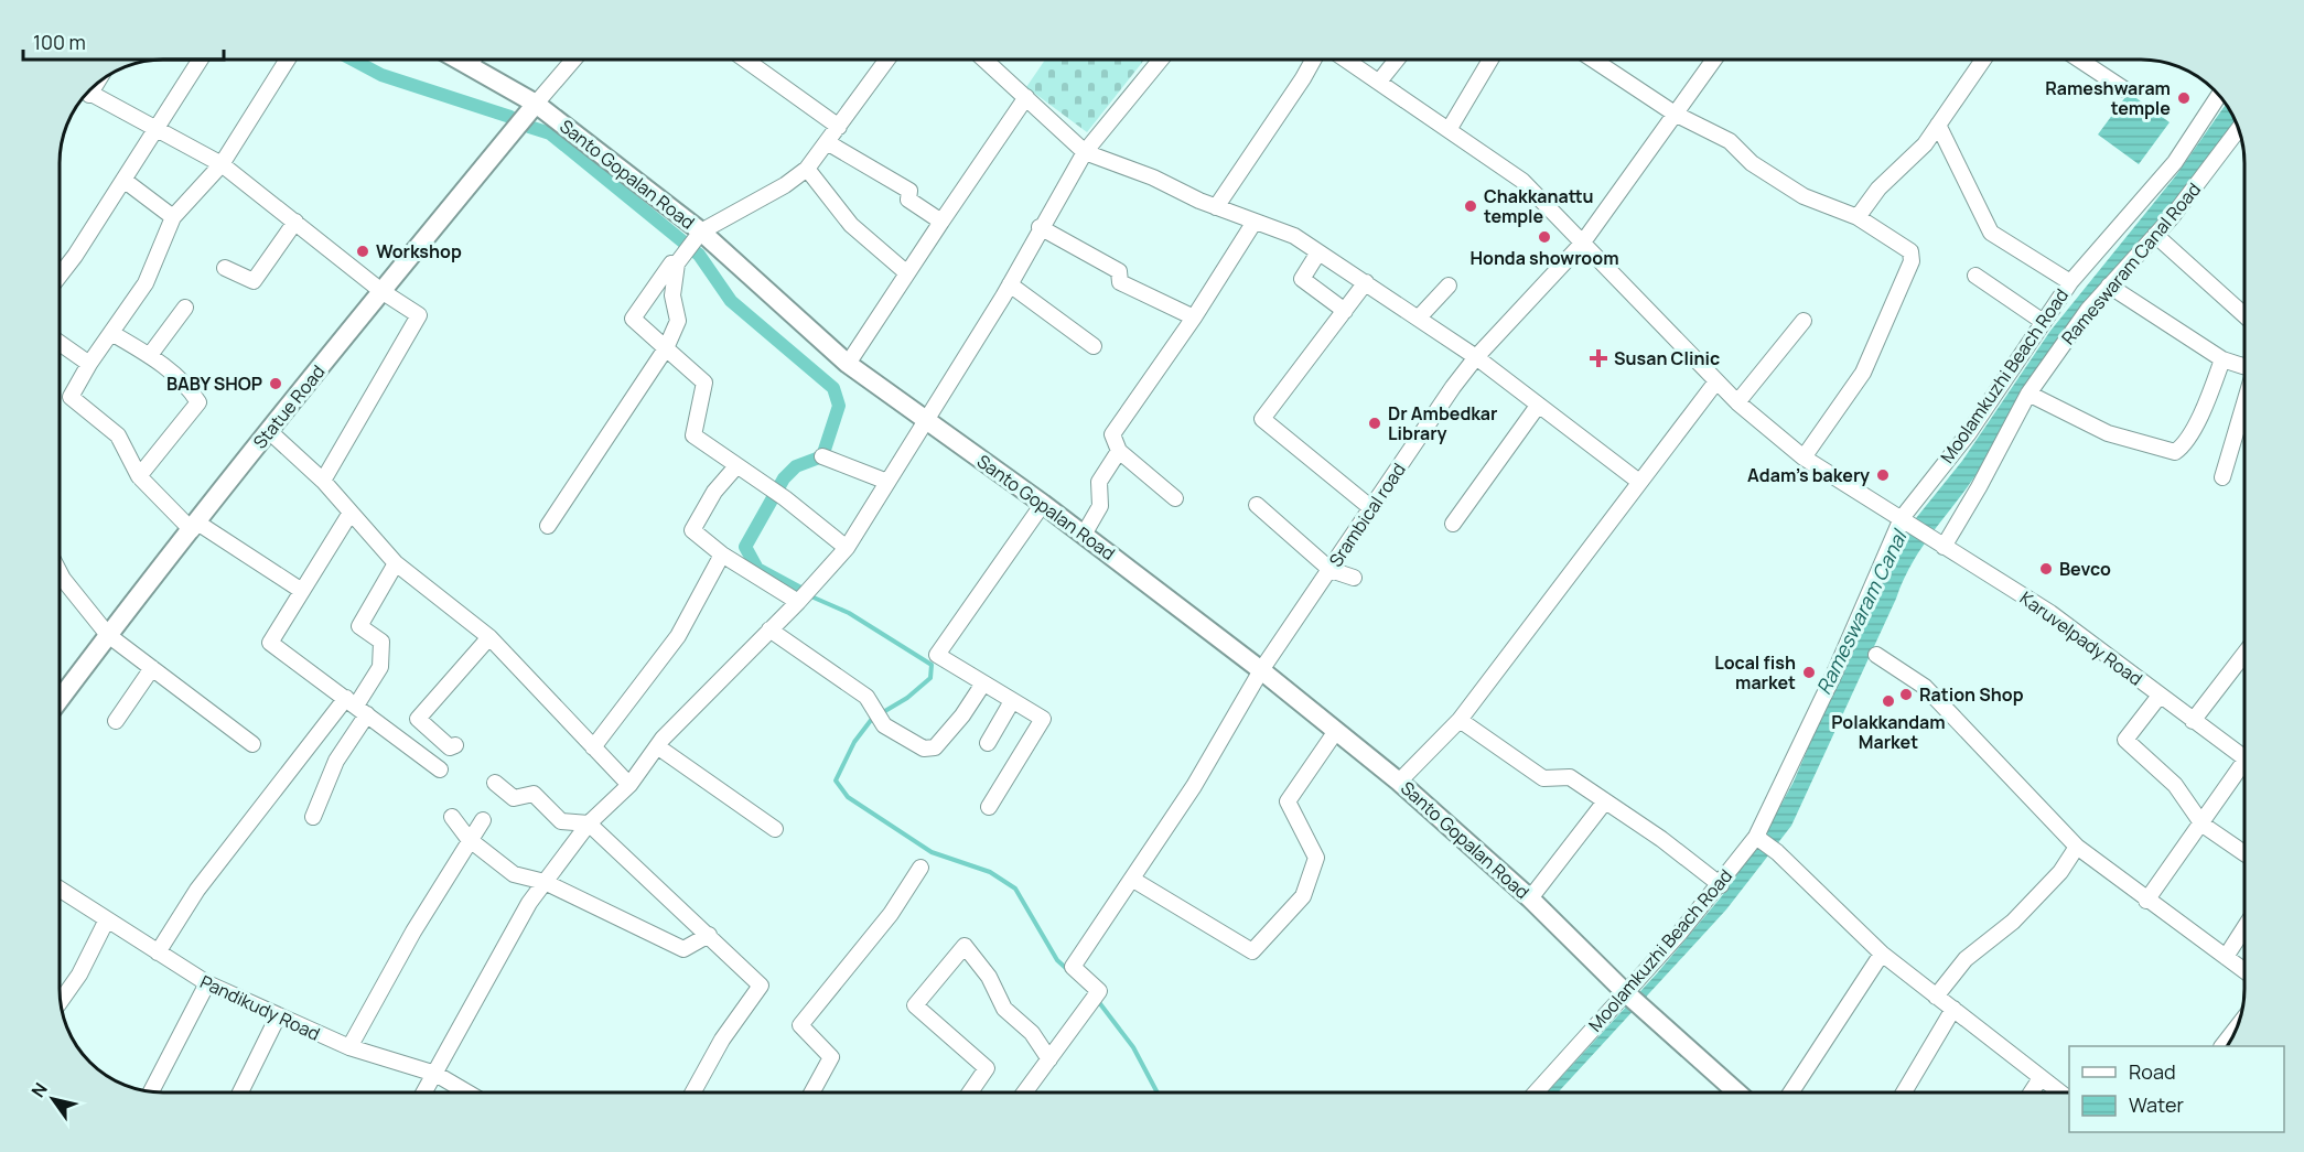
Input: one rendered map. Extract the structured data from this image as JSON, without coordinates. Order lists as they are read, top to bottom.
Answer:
{
  "streets": {
    "main road": ["Santo Gopalan Road", "Statue Road"],
    "street": [
      "Rameswaram Canal Road",
      "Moolamkuzhi Beach Road",
      "Srambical road",
      "Karuvelpady Road",
      "Pandikudy Road"
    ]
  },
  "crossings": [
    ["Santo Gopalan Road", "Moolamkuzhi Beach Road"],
    ["Santo Gopalan Road", "Statue Road"],
    ["Santo Gopalan Road", "Srambical road"],
    ["Rameswaram Canal Road", "Karuvelpady Road"],
    ["Moolamkuzhi Beach Road", "Karuvelpady Road"],
    ["Srambical road", "Karuvelpady Road"]
  ],
  "water": ["Rameswaram Canal"],
  "places": {
    "other": [
      "Rameshwaram temple",
      "Chakkanattu temple",
      "Honda showroom",
      "Workshop",
      "BABY SHOP",
      "Dr Ambedkar Library",
      "Adam's bakery",
      "Bevco",
      "Local fish market",
      "Ration Shop",
      "Polakkandam Market"
    ],
    "health": ["Susan Clinic"]
  },
  "legend": ["Road", "Water"],
  "scale_bar": "100 m",
  "north": "top left"
}
